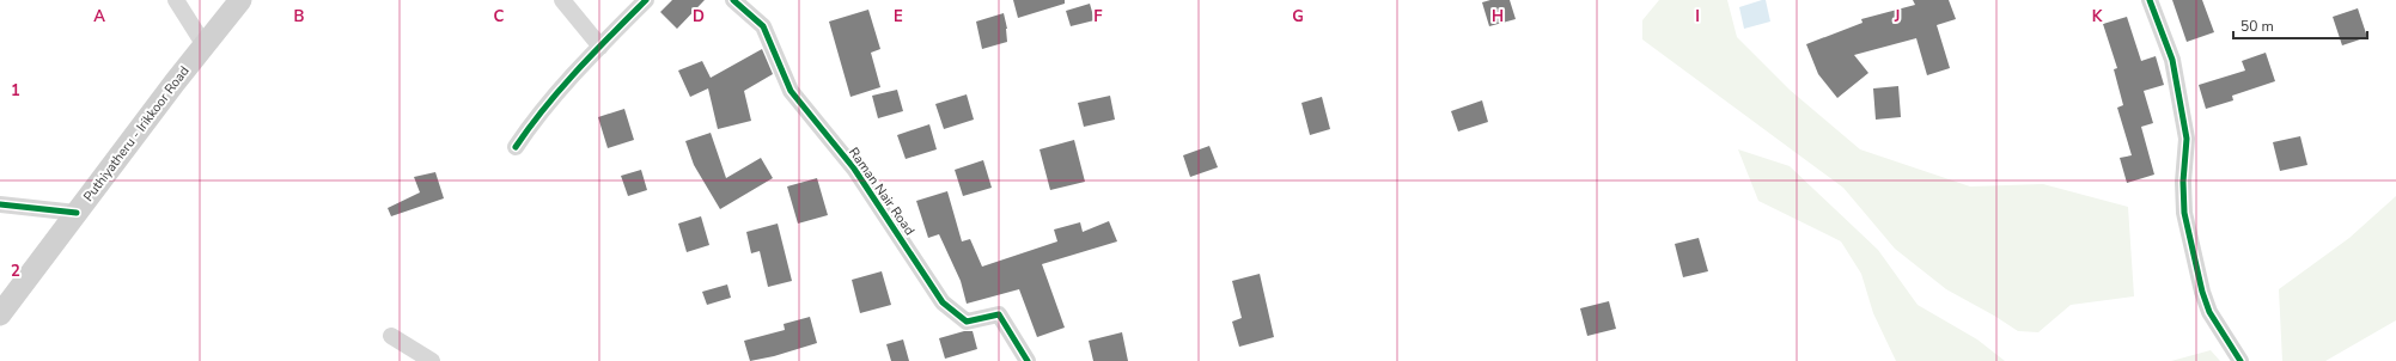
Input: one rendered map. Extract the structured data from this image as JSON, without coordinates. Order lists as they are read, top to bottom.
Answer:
{
  "streets": {
    "main road": ["Puthiyatheru - Irikkoor Road"],
    "street": ["Raman Nair Road"]
  },
  "scale_bar": "50 m",
  "grid": {
    "columns": [
      "A",
      "B",
      "C",
      "D",
      "E",
      "F",
      "G",
      "H",
      "I",
      "J",
      "K"
    ],
    "rows": ["1", "2"]
  }
}
